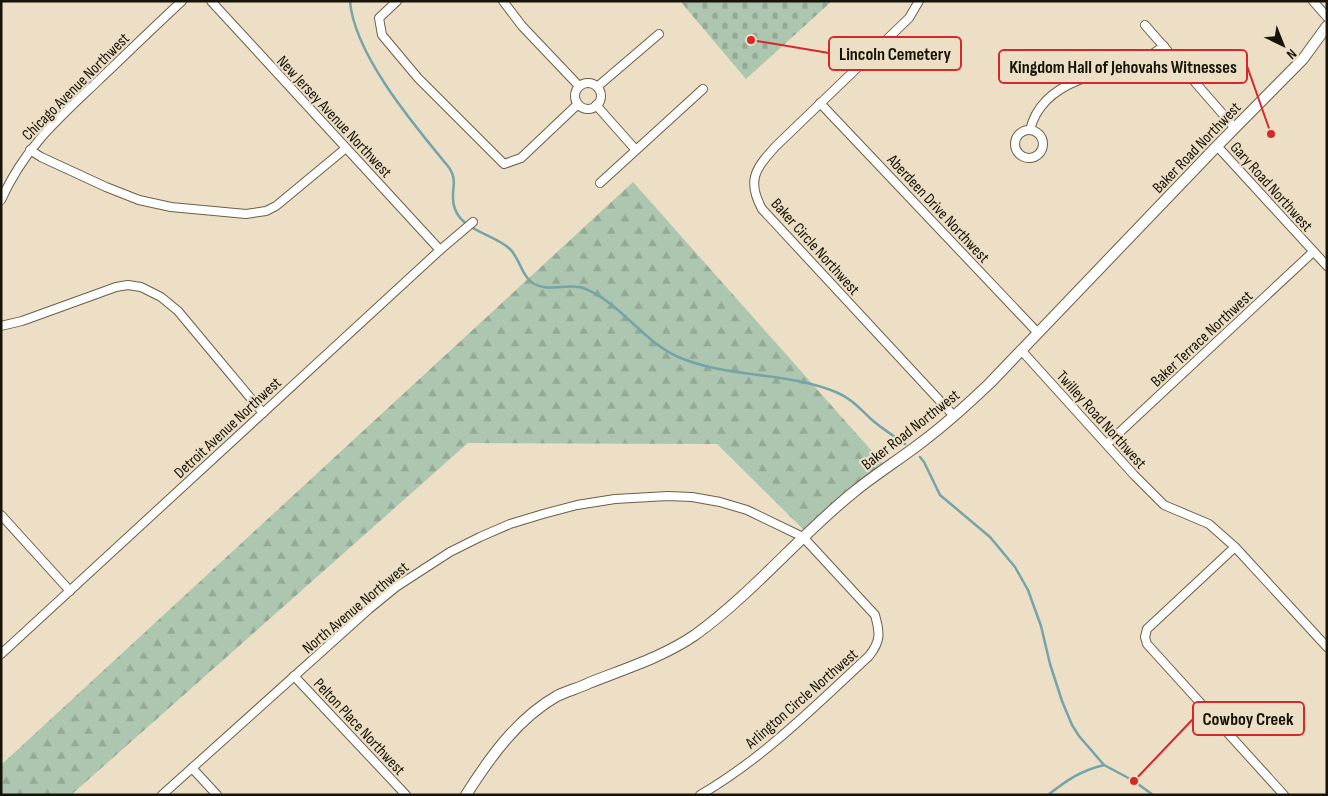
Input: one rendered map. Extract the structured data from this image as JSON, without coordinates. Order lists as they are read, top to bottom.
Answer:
{
  "streets": {
    "street": [
      "Chicago Avenue Northwest",
      "New Jersey Avenue Northwest",
      "Baker Road Northwest",
      "Gary Road Northwest",
      "Aberdeen Drive Northwest",
      "Baker Circle Northwest",
      "Baker Terrace Northwest",
      "Twilley Road Northwest",
      "Detroit Avenue Northwest",
      "North Avenue Northwest",
      "Arlington Circle Northwest",
      "Pelton Place Northwest"
    ]
  },
  "crossings": [
    ["New Jersey Avenue Northwest", "Detroit Avenue Northwest"],
    ["Baker Road Northwest", "Gary Road Northwest"],
    ["Baker Road Northwest", "Aberdeen Drive Northwest"],
    ["Baker Road Northwest", "Baker Circle Northwest"],
    ["Baker Road Northwest", "Twilley Road Northwest"],
    ["Baker Road Northwest", "North Avenue Northwest"],
    ["Baker Road Northwest", "Arlington Circle Northwest"],
    ["Gary Road Northwest", "Baker Terrace Northwest"],
    ["Aberdeen Drive Northwest", "Baker Circle Northwest"],
    ["Baker Terrace Northwest", "Twilley Road Northwest"],
    ["North Avenue Northwest", "Arlington Circle Northwest"],
    ["North Avenue Northwest", "Pelton Place Northwest"]
  ],
  "places": ["Lincoln Cemetery", "Kingdom Hall of Jehovahs Witnesses", "Cowboy Creek"],
  "north": "bottom right"
}
